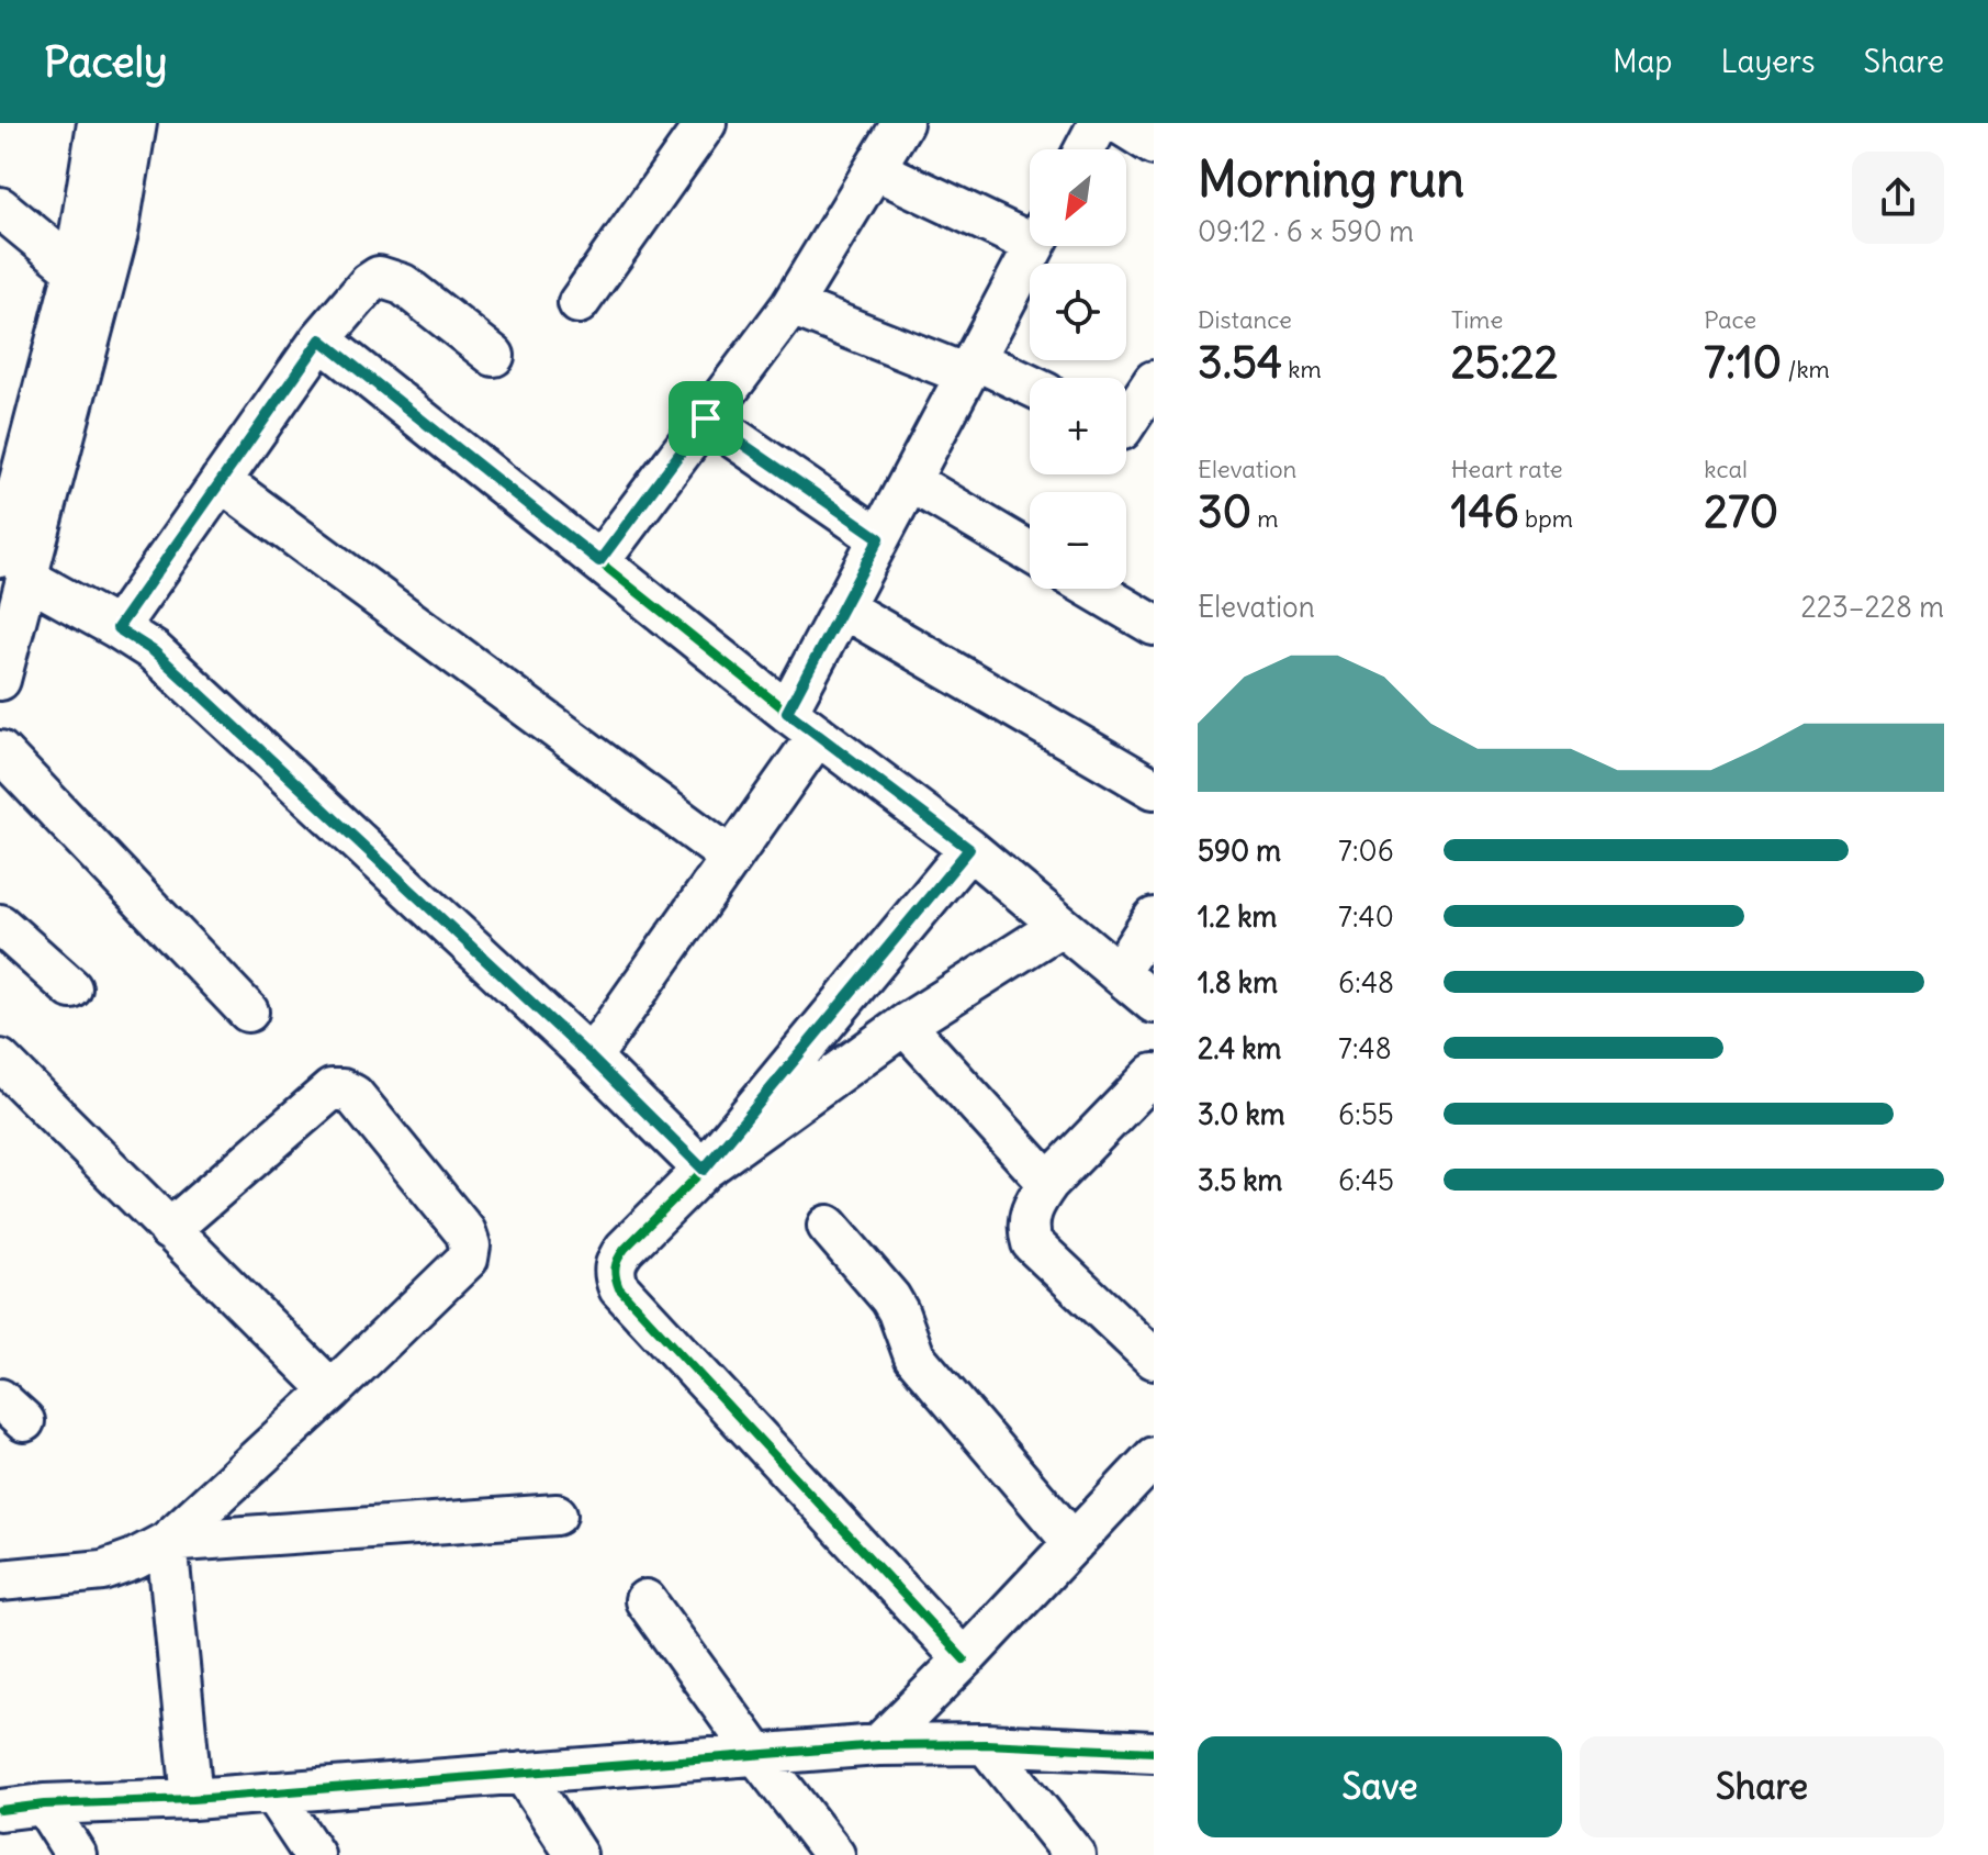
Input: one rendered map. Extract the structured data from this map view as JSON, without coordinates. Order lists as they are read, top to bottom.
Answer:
{
  "north": "bottom left",
  "page": {
    "header": "Pacely",
    "nav": ["Map", "Layers", "Share"],
    "heading": ["Morning run", "09:12 · 6 × 590 m"],
    "map_buttons": ["+", "−"],
    "stats": [
      ["Distance", "3.54 km"],
      ["Time", "25:22"],
      ["Pace", "7:10 /km"],
      ["Elevation", "30 m"],
      ["Heart rate", "146 bpm"],
      ["kcal", "270"]
    ],
    "chart": ["Elevation", "223–228 m"],
    "list": [
      {
        "name": "590 m",
        "note": "7:06"
      },
      {
        "name": "1.2 km",
        "note": "7:40"
      },
      {
        "name": "1.8 km",
        "note": "6:48"
      },
      {
        "name": "2.4 km",
        "note": "7:48"
      },
      {
        "name": "3.0 km",
        "note": "6:55"
      },
      {
        "name": "3.5 km",
        "note": "6:45"
      }
    ],
    "buttons": ["Save", "Share"]
  }
}
